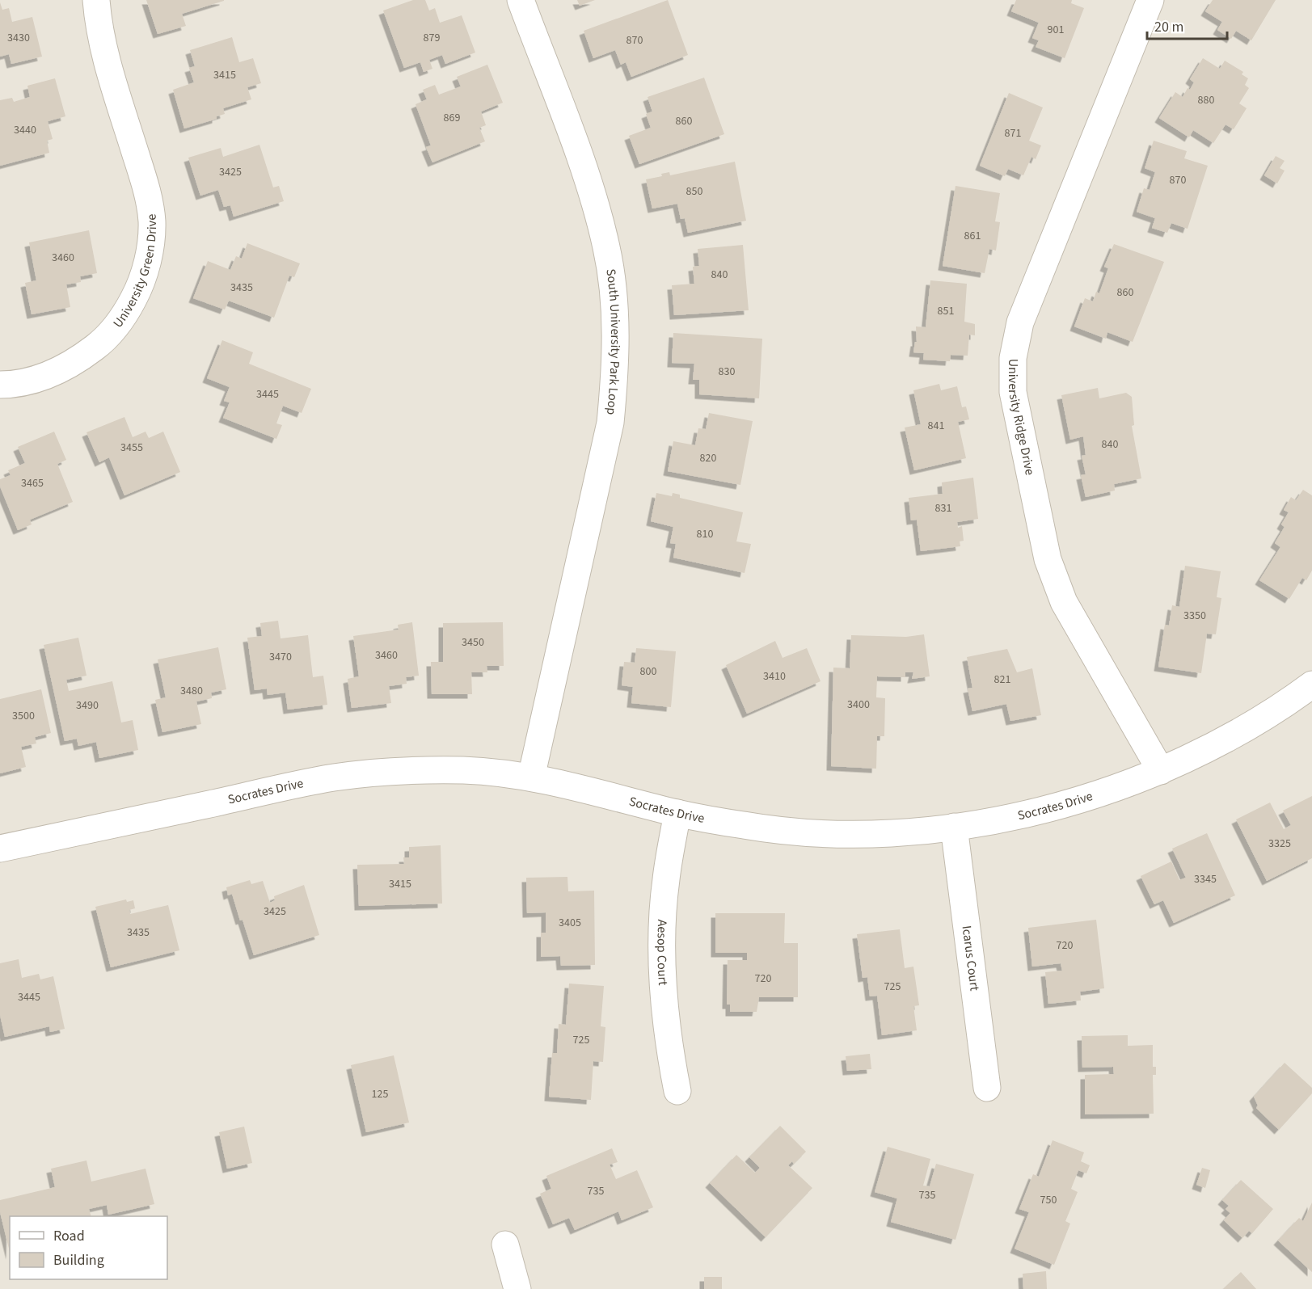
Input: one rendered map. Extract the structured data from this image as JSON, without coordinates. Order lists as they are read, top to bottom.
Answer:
{
  "streets": {
    "street": [
      "University Green Drive",
      "South University Park Loop",
      "University Ridge Drive",
      "Socrates Drive",
      "Aesop Court",
      "Icarus Court"
    ]
  },
  "crossings": [
    ["South University Park Loop", "Socrates Drive"],
    ["University Ridge Drive", "Socrates Drive"],
    ["Socrates Drive", "Aesop Court"],
    ["Socrates Drive", "Icarus Court"]
  ],
  "house_numbers": [
    "901",
    "3430",
    "879",
    "870",
    "3415",
    "880",
    "869",
    "860",
    "3440",
    "871",
    "3425",
    "870",
    "850",
    "861",
    "3460",
    "840",
    "3435",
    "860",
    "851",
    "830",
    "3445",
    "841",
    "840",
    "3455",
    "820",
    "3465",
    "831",
    "810",
    "3350",
    "3450",
    "3460",
    "3470",
    "800",
    "3410",
    "821",
    "3480",
    "3400",
    "3490",
    "3500",
    "3325",
    "3345",
    "3415",
    "3425",
    "3405",
    "3435",
    "720",
    "720",
    "725",
    "3445",
    "725",
    "125",
    "735",
    "735",
    "750"
  ],
  "legend": ["Road", "Building"],
  "scale_bar": "20 m"
}
